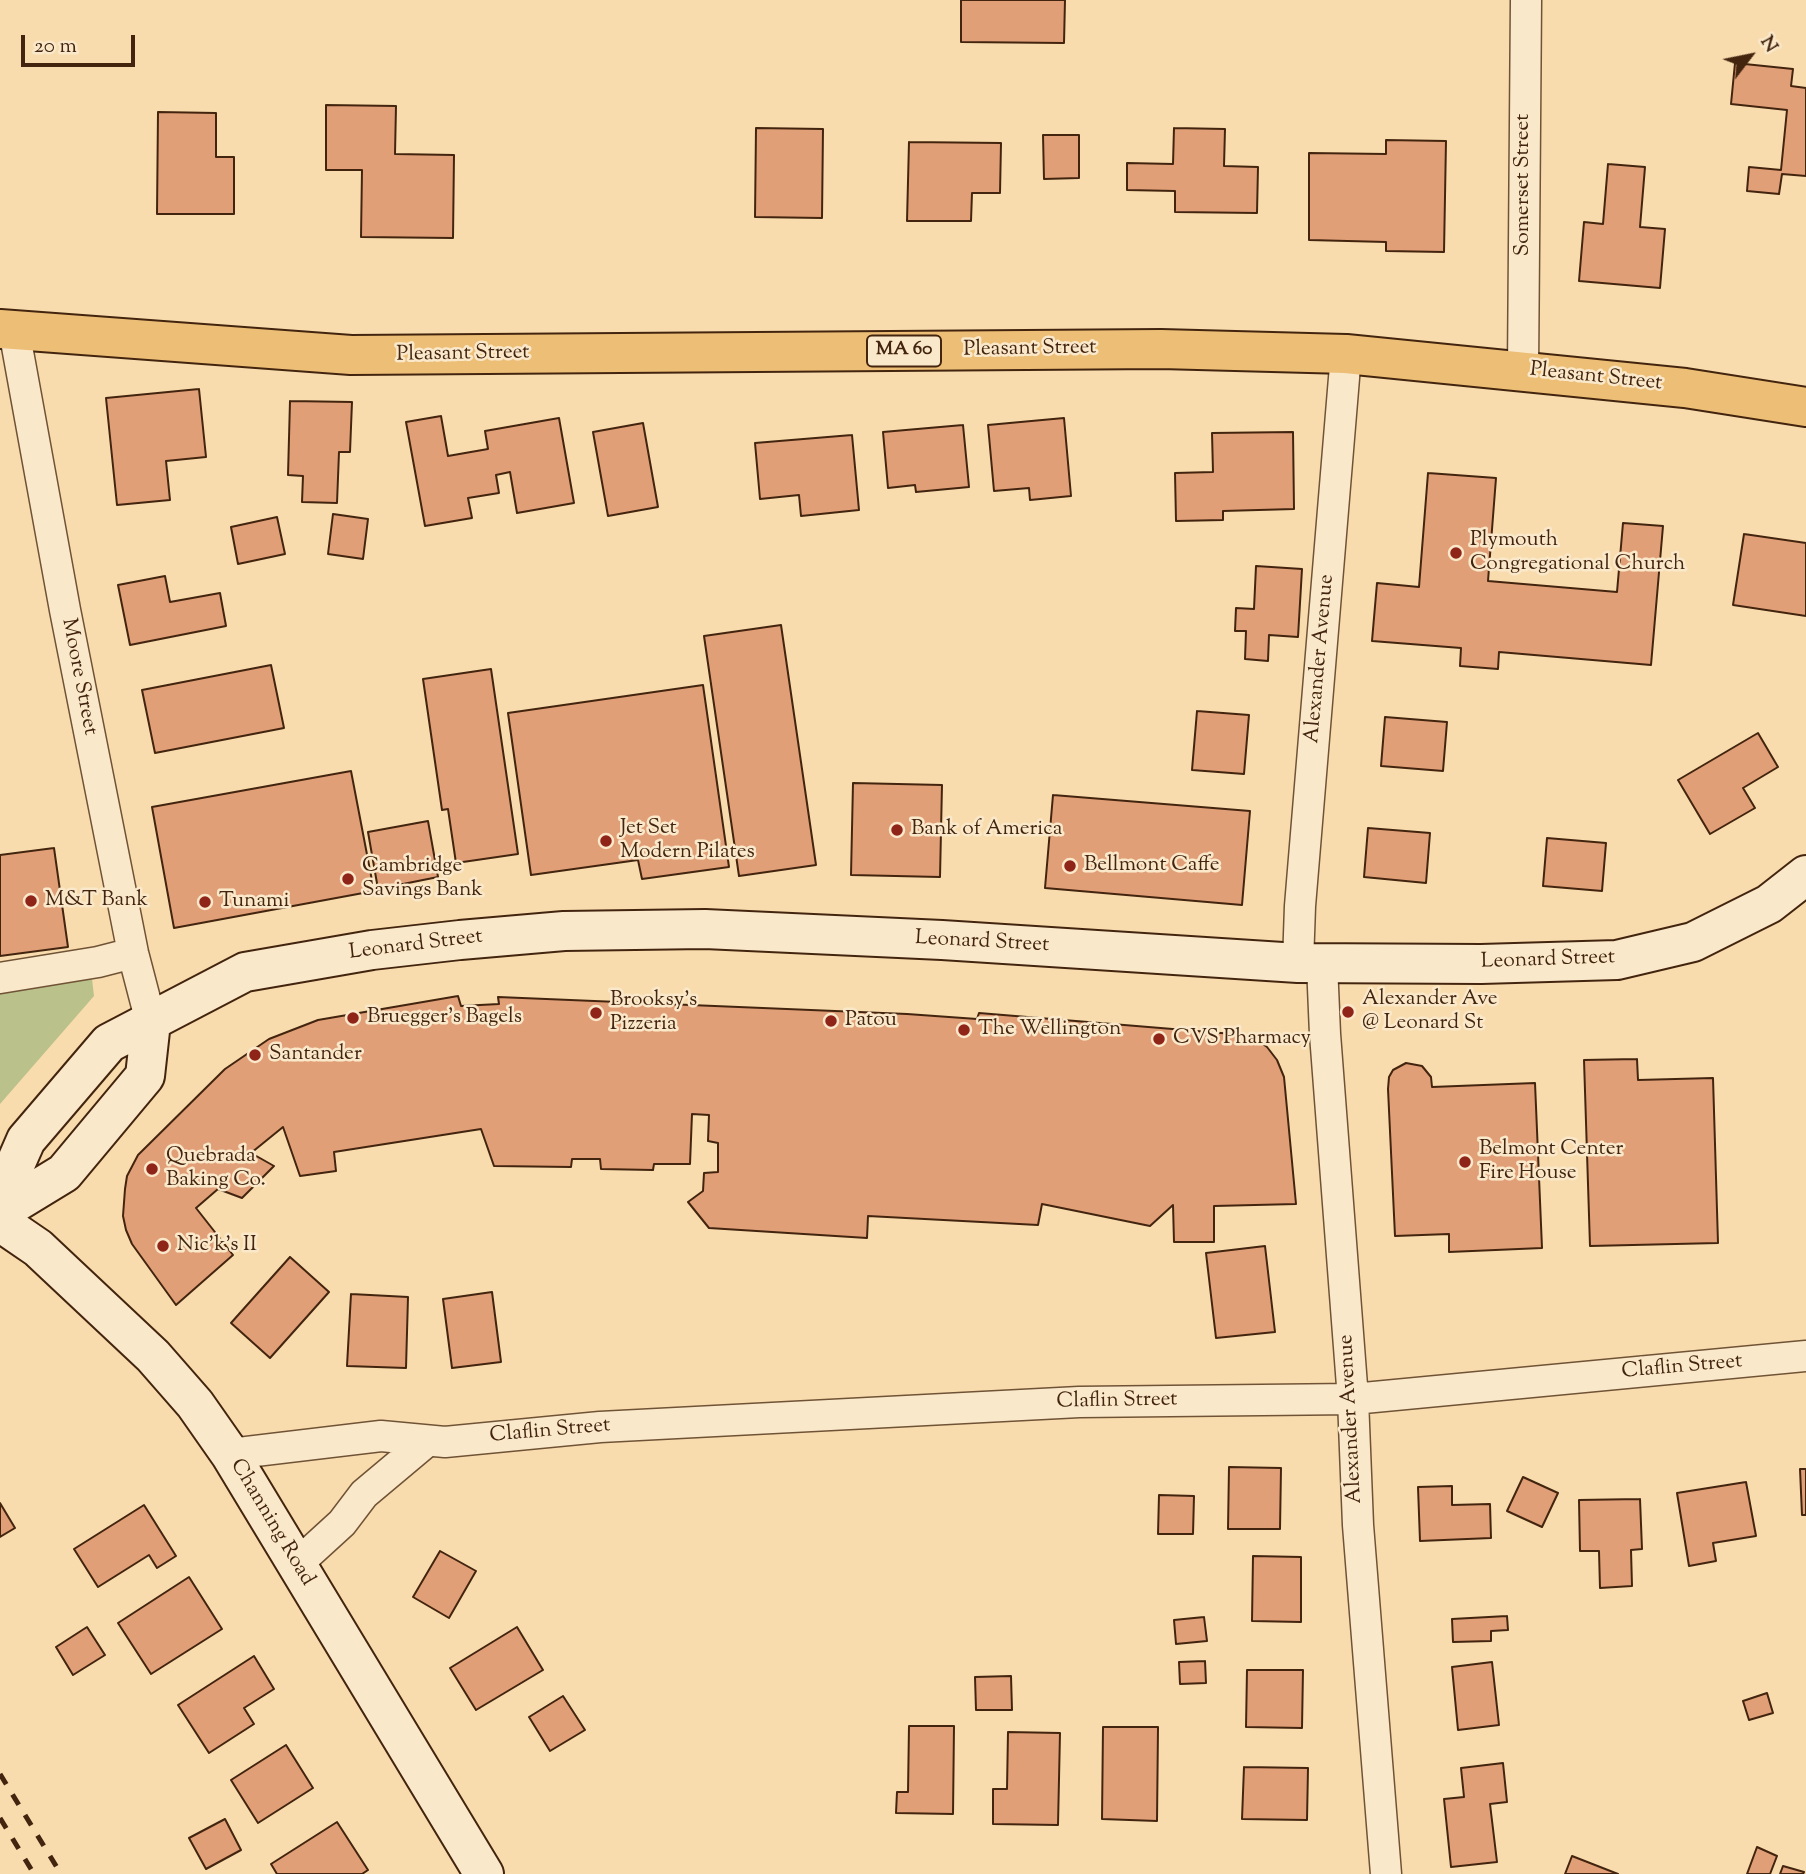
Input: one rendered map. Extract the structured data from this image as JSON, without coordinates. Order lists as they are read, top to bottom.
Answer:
{
  "streets": {
    "main road": [
      "Pleasant Street",
      "MA 60",
      "Leonard Street",
      "Channing Road"
    ],
    "street": [
      "Somerset Street",
      "Alexander Avenue",
      "Moore Street",
      "Claflin Street"
    ]
  },
  "crossings": [
    ["Somerset Street", "Pleasant Street"],
    ["Pleasant Street", "Alexander Avenue"],
    ["Pleasant Street", "Moore Street"],
    ["Alexander Avenue", "Leonard Street"],
    ["Alexander Avenue", "Claflin Street"],
    ["Moore Street", "Leonard Street"],
    ["Claflin Street", "Channing Road"]
  ],
  "places": [
    "Plymouth Congregational Church",
    "Bank of America",
    "Jet Set Modern Pilates",
    "Bellmont Caffe",
    "Cambridge Savings Bank",
    "M&T Bank",
    "Tunami",
    "Alexander Ave @ Leonard St",
    "Brooksy's Pizzeria",
    "Bruegger's Bagels",
    "Patou",
    "The Wellington",
    "CVS Pharmacy",
    "Santander",
    "Belmont Center Fire House",
    "Quebrada Baking Co.",
    "Nic'k's II"
  ],
  "scale_bar": "20 m",
  "north": "top right"
}
